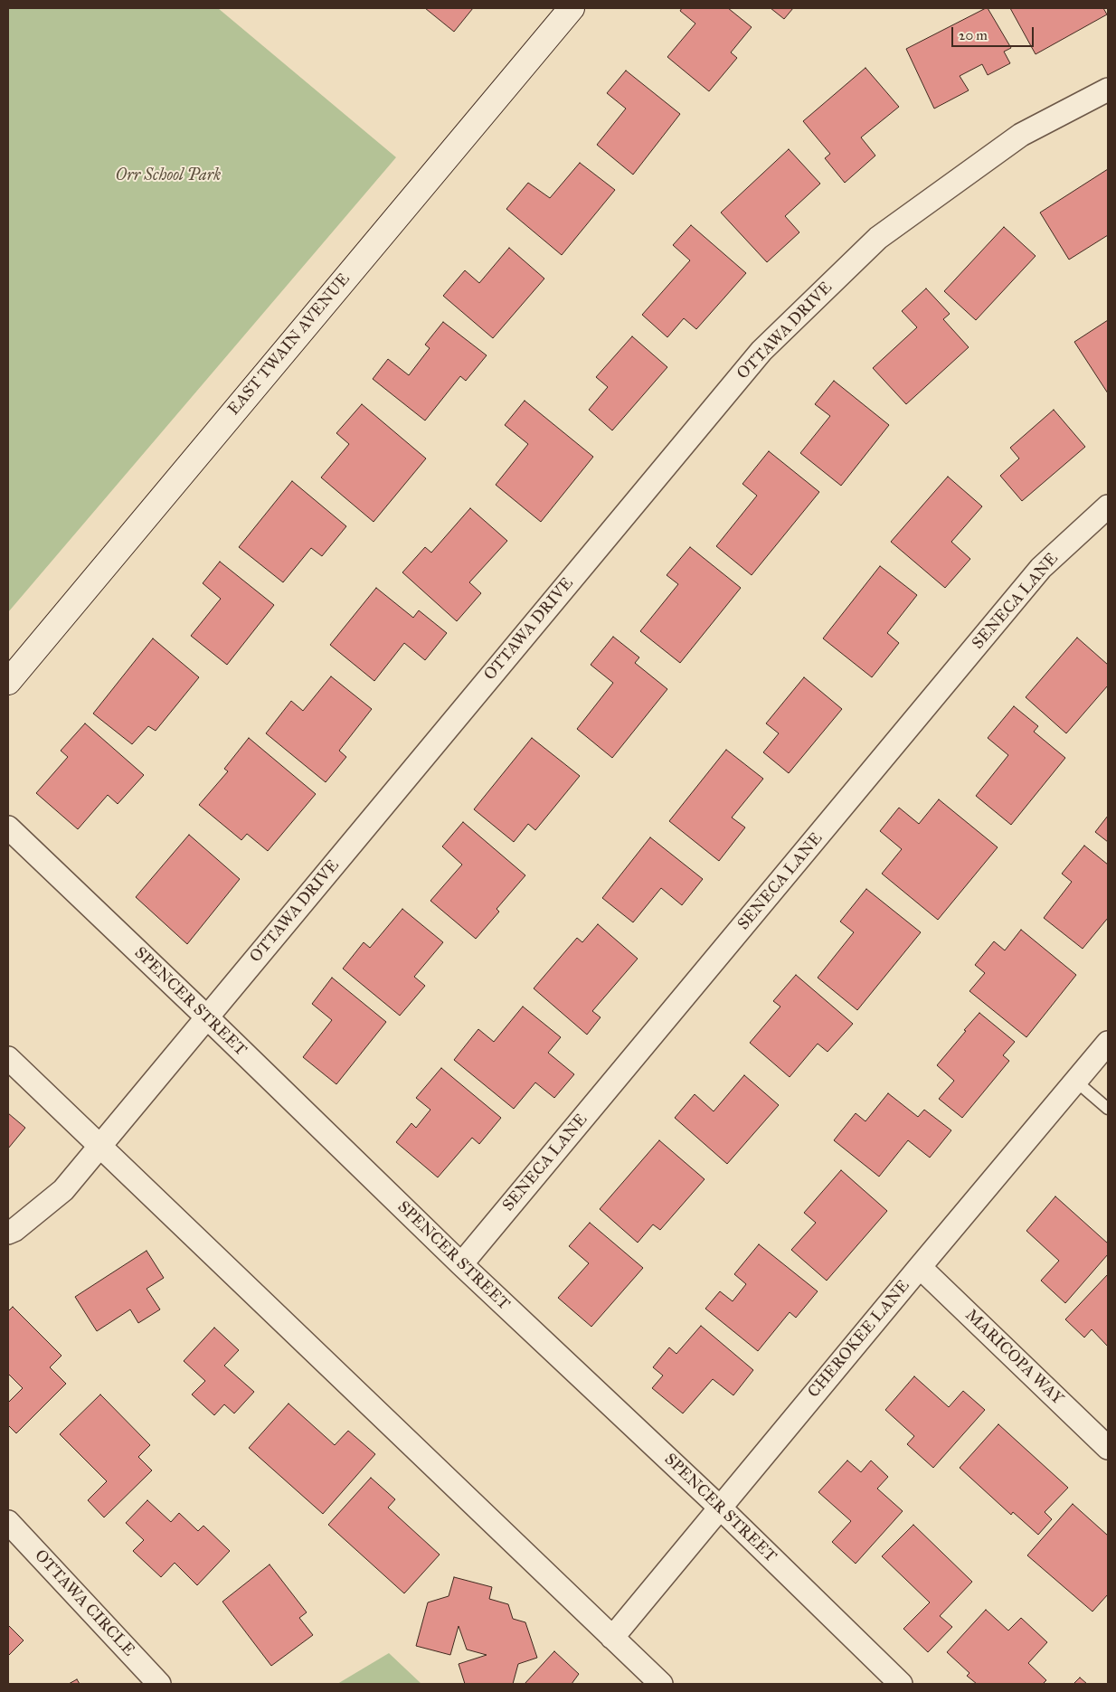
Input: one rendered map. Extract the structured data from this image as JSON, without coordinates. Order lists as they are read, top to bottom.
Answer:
{
  "streets": {
    "street": [
      "OTTAWA DRIVE",
      "EAST TWAIN AVENUE",
      "SENECA LANE",
      "SPENCER STREET",
      "CHEROKEE LANE",
      "MARICOPA WAY",
      "OTTAWA CIRCLE"
    ]
  },
  "crossings": [
    ["OTTAWA DRIVE", "SPENCER STREET"],
    ["SENECA LANE", "SPENCER STREET"],
    ["SPENCER STREET", "CHEROKEE LANE"],
    ["CHEROKEE LANE", "MARICOPA WAY"]
  ],
  "parks": ["Orr School Park"],
  "scale_bar": "20 m"
}
